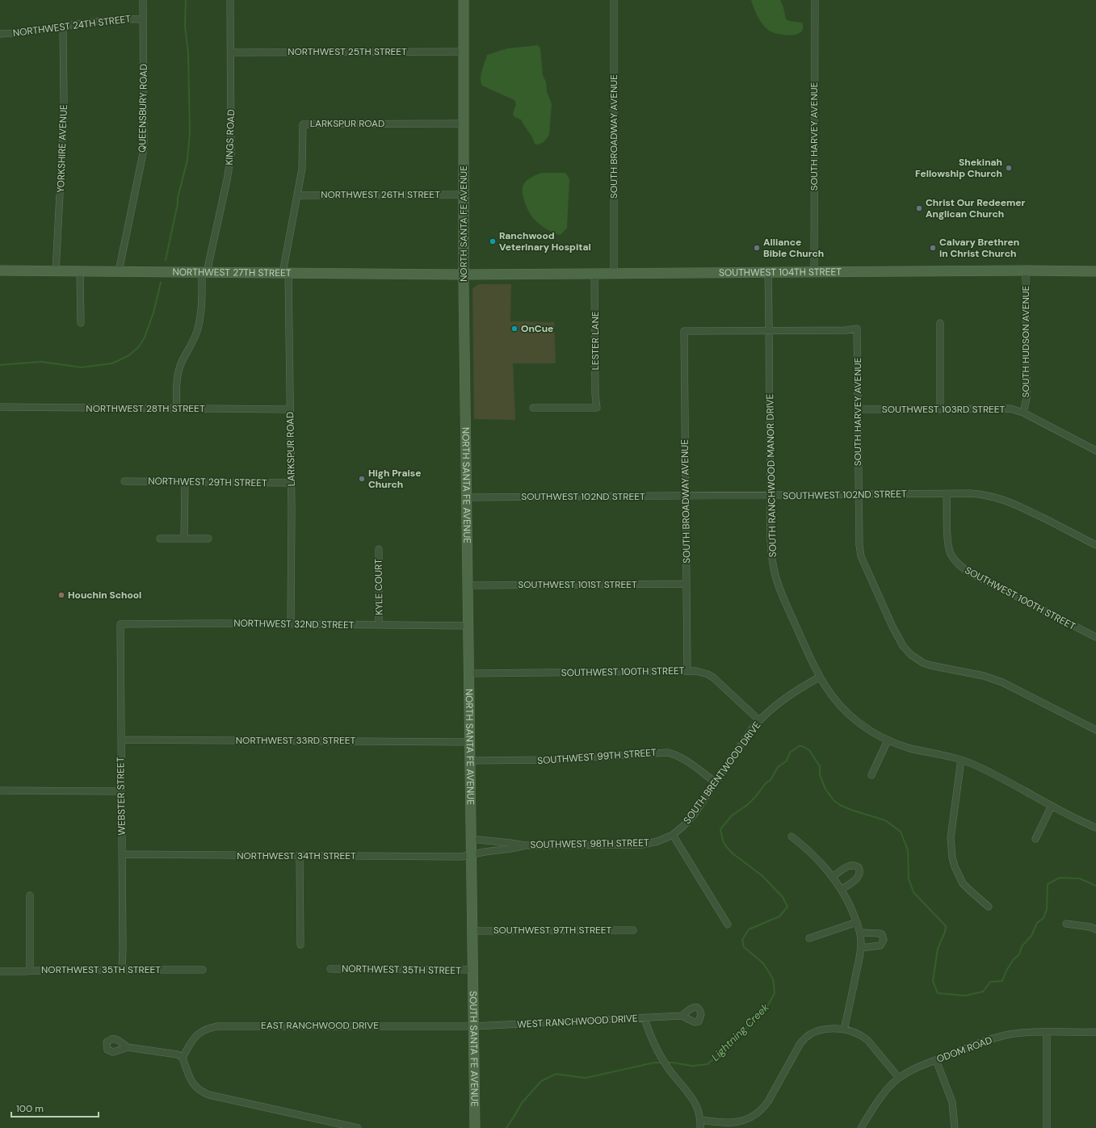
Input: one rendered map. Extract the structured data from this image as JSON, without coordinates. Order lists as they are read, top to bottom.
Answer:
{
  "streets": {
    "main road": [
      "NORTH SANTA FE AVENUE",
      "NORTHWEST 27TH STREET",
      "SOUTHWEST 104TH STREET",
      "SOUTH SANTA FE AVENUE"
    ],
    "street": [
      "NORTHWEST 24TH STREET",
      "NORTHWEST 25TH STREET",
      "QUEENSBURY ROAD",
      "LARKSPUR ROAD",
      "SOUTH BROADWAY AVENUE",
      "SOUTH HARVEY AVENUE",
      "KINGS ROAD",
      "YORKSHIRE AVENUE",
      "NORTHWEST 26TH STREET",
      "LESTER LANE",
      "SOUTH HUDSON AVENUE",
      "NORTHWEST 28TH STREET",
      "SOUTHWEST 103RD STREET",
      "SOUTH RANCHWOOD MANOR DRIVE",
      "NORTHWEST 29TH STREET",
      "SOUTHWEST 102ND STREET",
      "SOUTHWEST 101ST STREET",
      "KYLE COURT",
      "SOUTHWEST 100TH STREET",
      "NORTHWEST 32ND STREET",
      "NORTHWEST 33RD STREET",
      "SOUTHWEST 99TH STREET",
      "SOUTH BRENTWOOD DRIVE",
      "WEBSTER STREET",
      "SOUTHWEST 98TH STREET",
      "NORTHWEST 34TH STREET",
      "SOUTHWEST 97TH STREET",
      "NORTHWEST 35TH STREET",
      "WEST RANCHWOOD DRIVE",
      "EAST RANCHWOOD DRIVE",
      "ODOM ROAD"
    ]
  },
  "crossings": [
    ["NORTHWEST 24TH STREET", "QUEENSBURY ROAD"],
    ["NORTHWEST 24TH STREET", "YORKSHIRE AVENUE"],
    ["NORTHWEST 25TH STREET", "KINGS ROAD"],
    ["NORTHWEST 25TH STREET", "NORTH SANTA FE AVENUE"],
    ["QUEENSBURY ROAD", "NORTHWEST 27TH STREET"],
    ["LARKSPUR ROAD", "NORTHWEST 26TH STREET"],
    ["LARKSPUR ROAD", "NORTH SANTA FE AVENUE"],
    ["LARKSPUR ROAD", "NORTHWEST 27TH STREET"],
    ["LARKSPUR ROAD", "NORTHWEST 28TH STREET"],
    ["LARKSPUR ROAD", "NORTHWEST 29TH STREET"],
    ["LARKSPUR ROAD", "NORTHWEST 32ND STREET"],
    ["SOUTH BROADWAY AVENUE", "SOUTH HARVEY AVENUE"],
    ["SOUTH BROADWAY AVENUE", "SOUTHWEST 104TH STREET"],
    ["SOUTH BROADWAY AVENUE", "SOUTH RANCHWOOD MANOR DRIVE"],
    ["SOUTH BROADWAY AVENUE", "SOUTHWEST 102ND STREET"],
    ["SOUTH BROADWAY AVENUE", "SOUTHWEST 101ST STREET"],
    ["SOUTH BROADWAY AVENUE", "SOUTHWEST 100TH STREET"],
    ["SOUTH HARVEY AVENUE", "SOUTHWEST 104TH STREET"],
    ["SOUTH HARVEY AVENUE", "SOUTHWEST 103RD STREET"],
    ["SOUTH HARVEY AVENUE", "SOUTH RANCHWOOD MANOR DRIVE"],
    ["SOUTH HARVEY AVENUE", "SOUTHWEST 102ND STREET"],
    ["KINGS ROAD", "NORTHWEST 27TH STREET"],
    ["KINGS ROAD", "NORTHWEST 28TH STREET"],
    ["YORKSHIRE AVENUE", "NORTHWEST 27TH STREET"],
    ["NORTHWEST 26TH STREET", "NORTH SANTA FE AVENUE"],
    ["NORTH SANTA FE AVENUE", "NORTHWEST 27TH STREET"],
    ["NORTH SANTA FE AVENUE", "SOUTHWEST 104TH STREET"],
    ["NORTH SANTA FE AVENUE", "SOUTHWEST 102ND STREET"],
    ["NORTH SANTA FE AVENUE", "SOUTHWEST 101ST STREET"],
    ["NORTH SANTA FE AVENUE", "SOUTHWEST 100TH STREET"],
    ["NORTH SANTA FE AVENUE", "NORTHWEST 32ND STREET"],
    ["NORTH SANTA FE AVENUE", "NORTHWEST 33RD STREET"],
    ["NORTH SANTA FE AVENUE", "SOUTHWEST 99TH STREET"],
    ["NORTH SANTA FE AVENUE", "SOUTHWEST 98TH STREET"],
    ["NORTH SANTA FE AVENUE", "NORTHWEST 34TH STREET"],
    ["NORTH SANTA FE AVENUE", "SOUTHWEST 97TH STREET"],
    ["NORTH SANTA FE AVENUE", "NORTHWEST 35TH STREET"],
    ["NORTH SANTA FE AVENUE", "SOUTH SANTA FE AVENUE"],
    ["NORTHWEST 27TH STREET", "SOUTHWEST 104TH STREET"],
    ["SOUTHWEST 104TH STREET", "LESTER LANE"],
    ["SOUTHWEST 104TH STREET", "SOUTH HUDSON AVENUE"],
    ["SOUTHWEST 104TH STREET", "SOUTH RANCHWOOD MANOR DRIVE"],
    ["SOUTH HUDSON AVENUE", "SOUTHWEST 103RD STREET"],
    ["SOUTH RANCHWOOD MANOR DRIVE", "SOUTHWEST 102ND STREET"],
    ["SOUTH RANCHWOOD MANOR DRIVE", "SOUTH BRENTWOOD DRIVE"],
    ["SOUTHWEST 102ND STREET", "SOUTHWEST 100TH STREET"],
    ["KYLE COURT", "NORTHWEST 32ND STREET"],
    ["SOUTHWEST 100TH STREET", "SOUTH BRENTWOOD DRIVE"],
    ["NORTHWEST 32ND STREET", "WEBSTER STREET"],
    ["NORTHWEST 33RD STREET", "WEBSTER STREET"],
    ["SOUTHWEST 99TH STREET", "SOUTH BRENTWOOD DRIVE"],
    ["SOUTH BRENTWOOD DRIVE", "SOUTHWEST 98TH STREET"],
    ["WEBSTER STREET", "NORTHWEST 34TH STREET"],
    ["WEBSTER STREET", "NORTHWEST 35TH STREET"],
    ["SOUTHWEST 98TH STREET", "NORTHWEST 34TH STREET"],
    ["NORTHWEST 35TH STREET", "SOUTH SANTA FE AVENUE"],
    ["WEST RANCHWOOD DRIVE", "EAST RANCHWOOD DRIVE"],
    ["WEST RANCHWOOD DRIVE", "SOUTH SANTA FE AVENUE"],
    ["EAST RANCHWOOD DRIVE", "SOUTH SANTA FE AVENUE"]
  ],
  "water": ["Lightning Creek"],
  "places": [
    "Shekinah Fellowship Church",
    "Christ Our Redeemer Anglican Church",
    "Ranchwood Veterinary Hospital",
    "Alliance Bible Church",
    "Calvary Brethren in Christ Church",
    "OnCue",
    "High Praise Church",
    "Houchin School"
  ],
  "scale_bar": "100 m"
}
